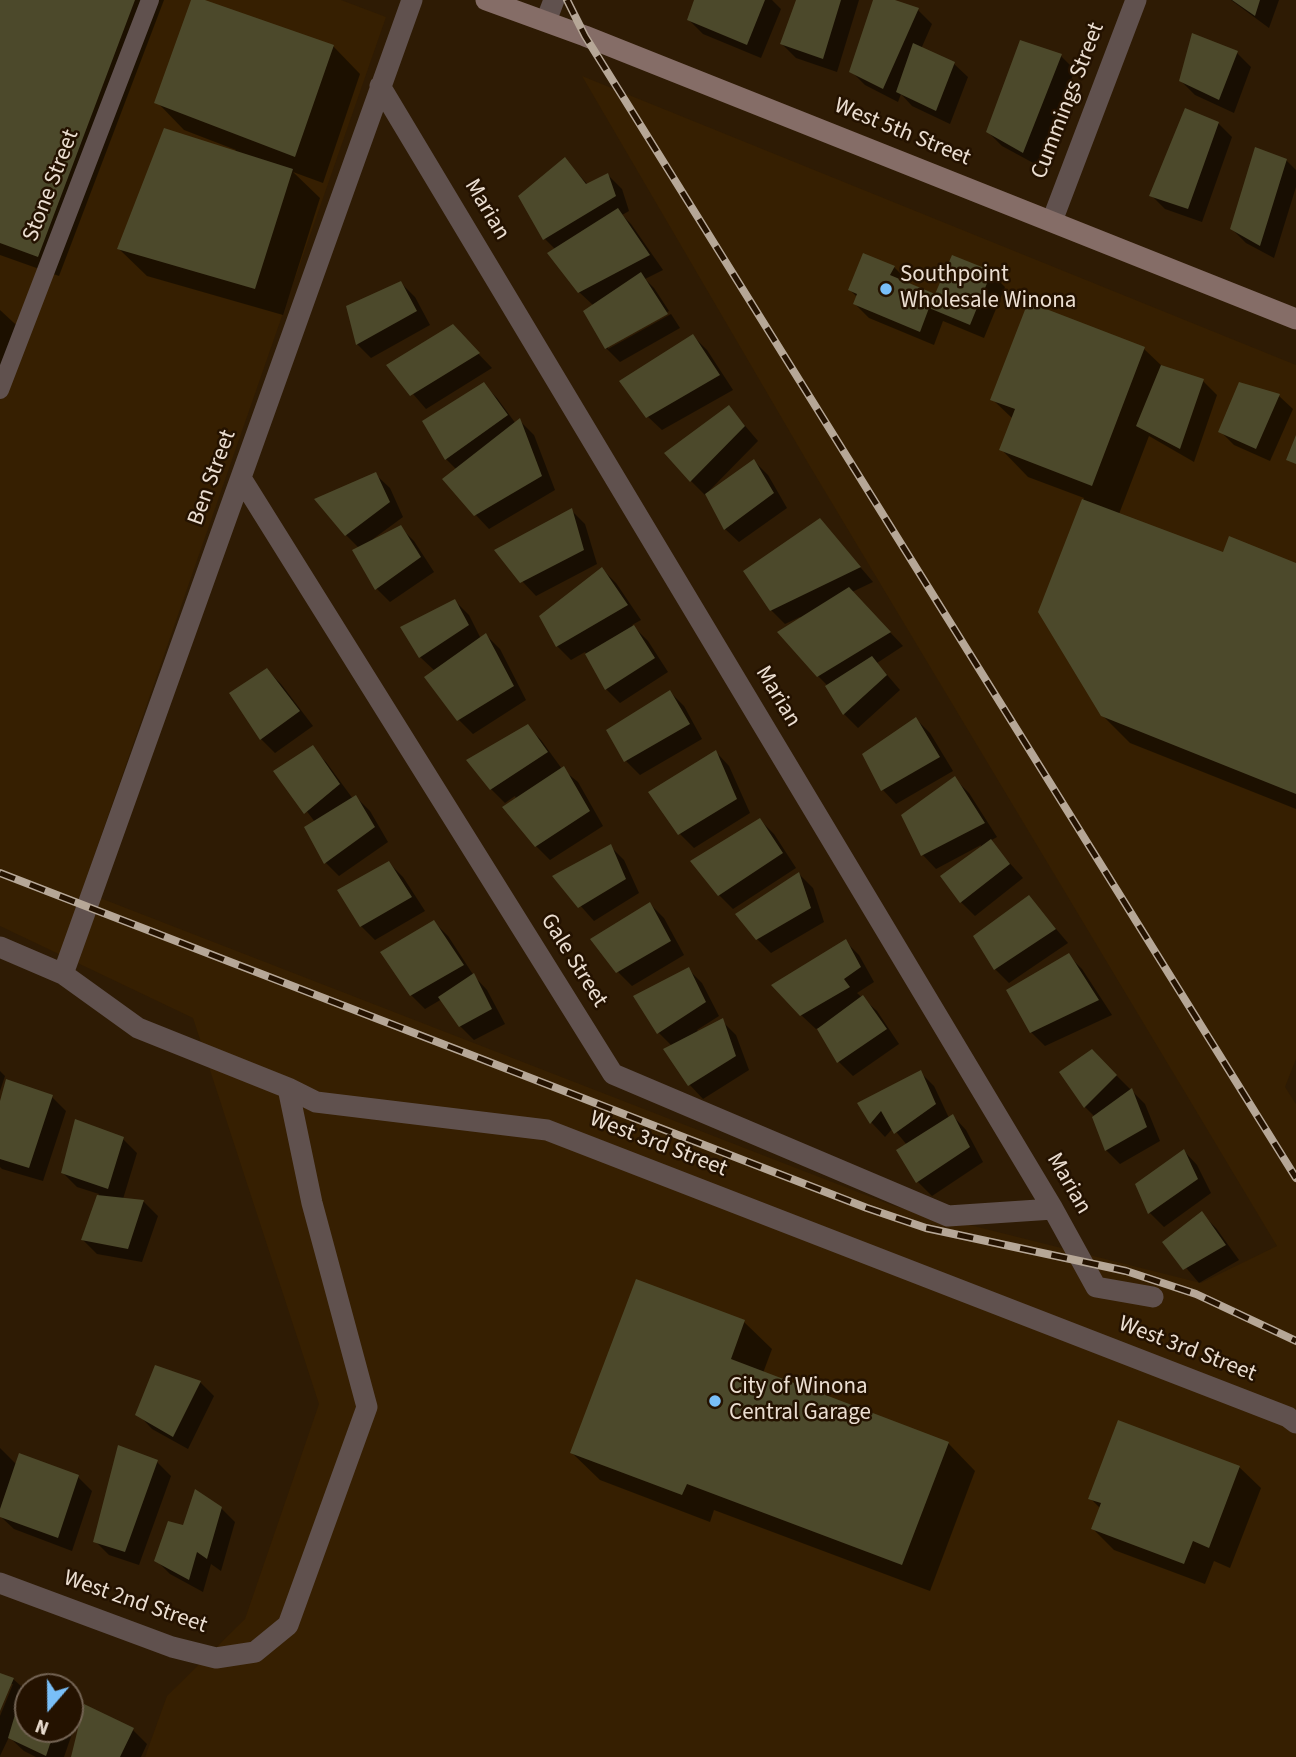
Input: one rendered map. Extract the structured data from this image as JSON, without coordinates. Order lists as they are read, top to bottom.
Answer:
{
  "streets": {
    "street": [
      "Cummings Street",
      "West 5th Street",
      "Marian",
      "Ben Street",
      "Gale Street",
      "West 3rd Street",
      "West 2nd Street"
    ],
    "lane": ["Stone Street"]
  },
  "crossings": [
    ["Cummings Street", "West 5th Street"],
    ["Marian", "Ben Street"],
    ["Marian", "Gale Street"],
    ["Ben Street", "Gale Street"],
    ["Ben Street", "West 3rd Street"],
    ["West 3rd Street", "West 2nd Street"]
  ],
  "places": ["Southpoint Wholesale Winona", "City of Winona Central Garage"],
  "north": "bottom"
}
